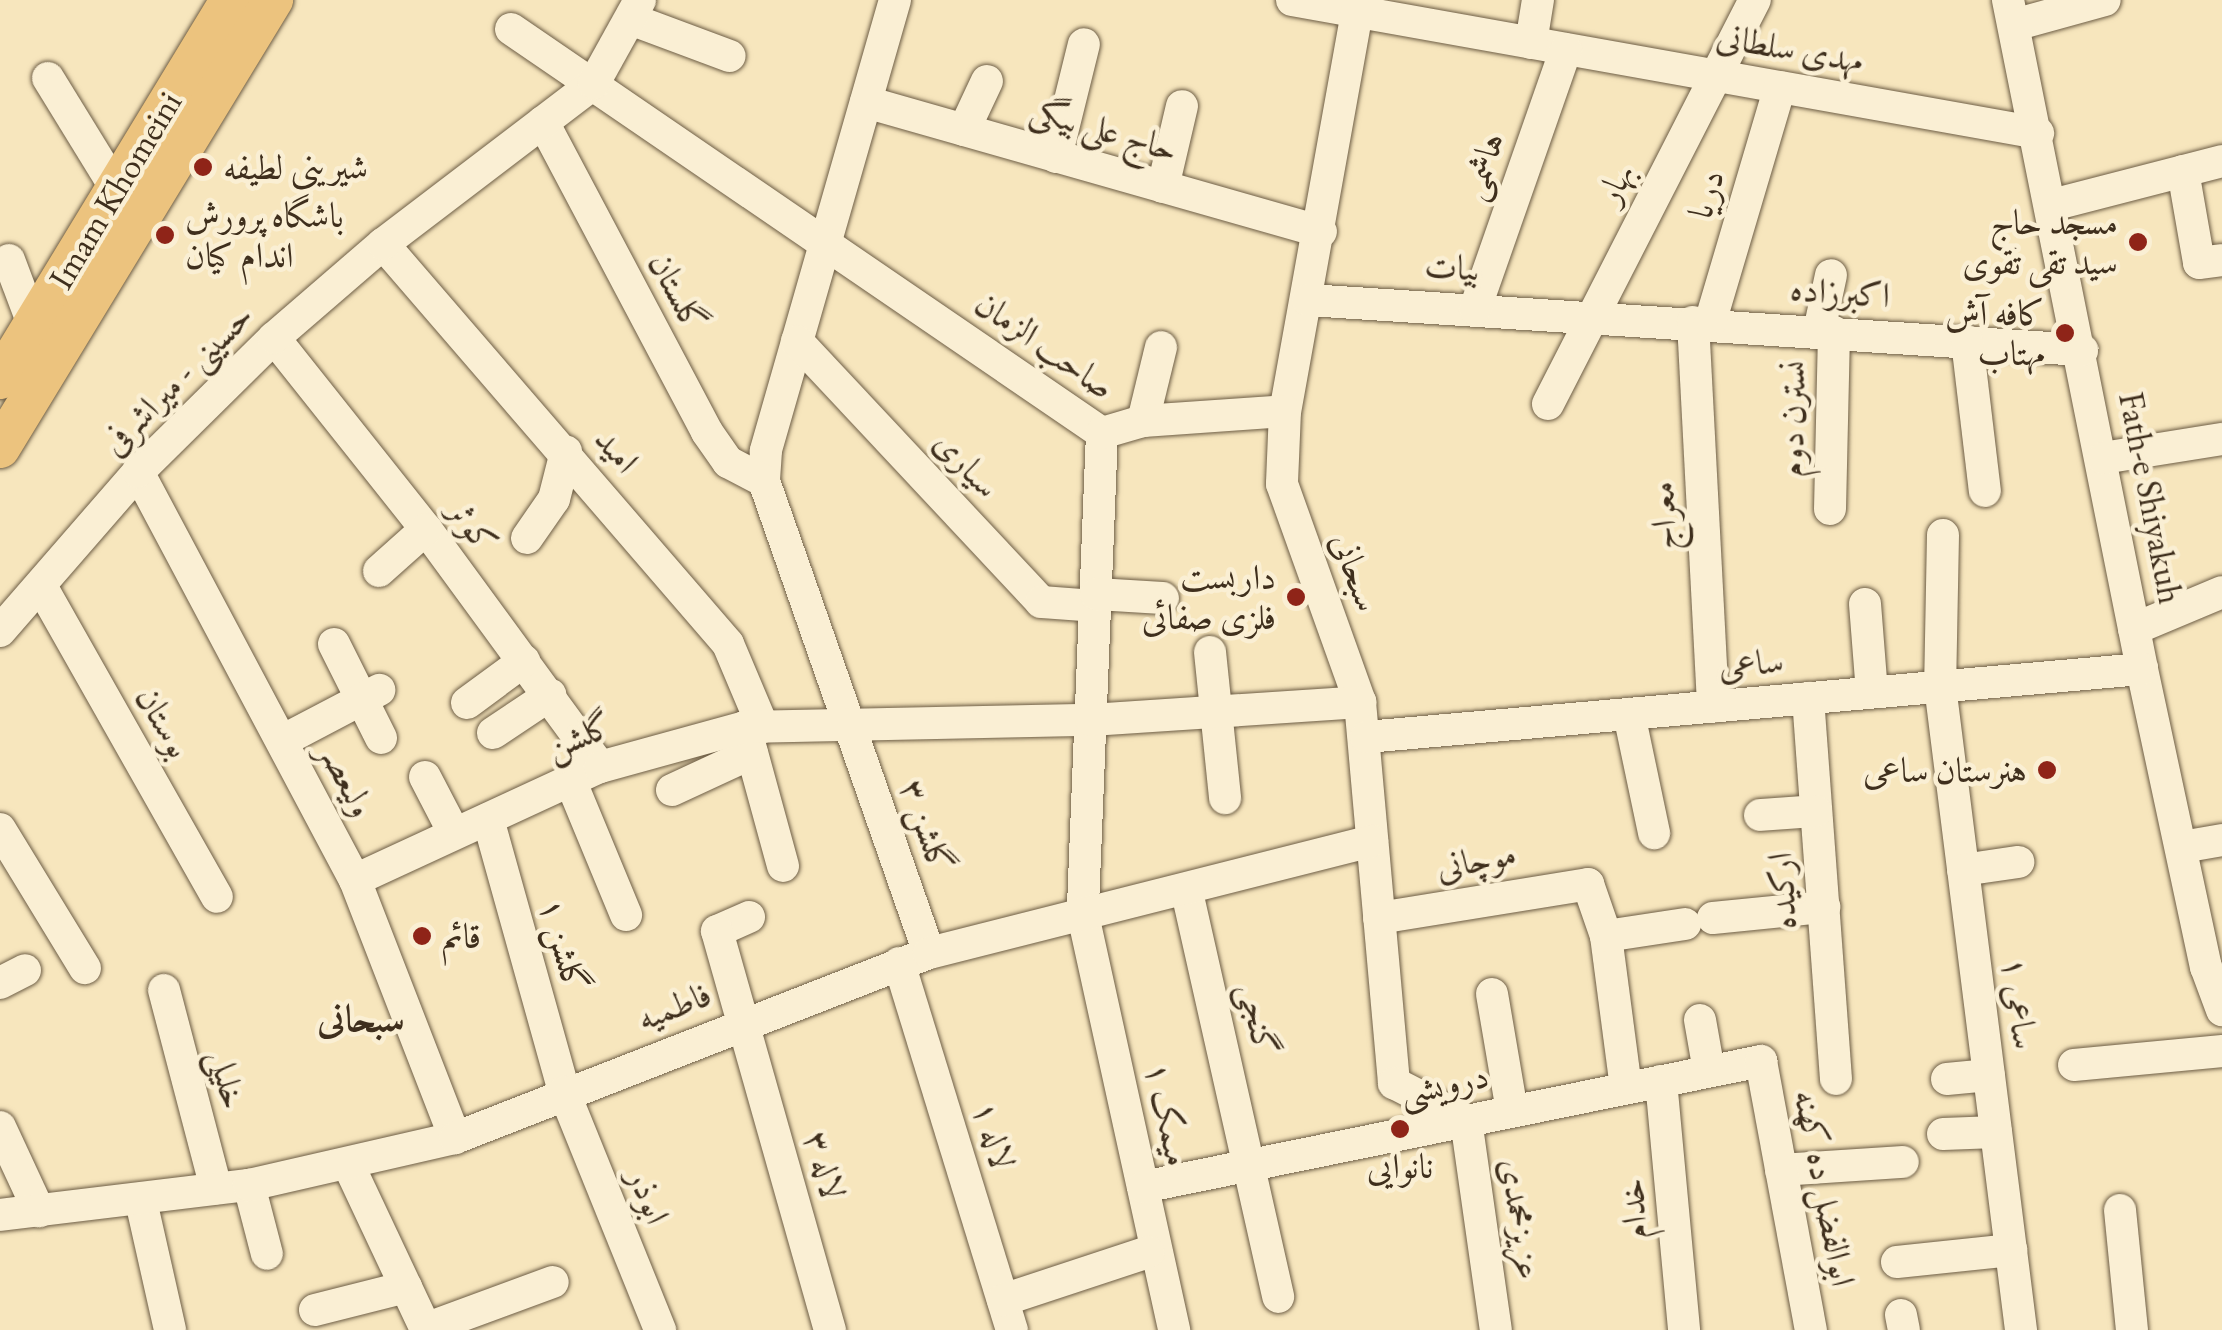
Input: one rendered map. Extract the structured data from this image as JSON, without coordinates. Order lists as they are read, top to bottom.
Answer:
{
  "streets": {
    "main road": ["Imam Khomeini"],
    "street": [
      "مهدی سلطانی",
      "حاج علی بیگی",
      "هاشمی",
      "بهار",
      "دریا",
      "بیات",
      "گلستان",
      "اکبرزاده",
      "صاحب الزمان",
      "حسینی - میراشرفی",
      "نسترن دوم",
      "امید",
      "سیاری",
      "Fath-e Shiyakuh",
      "معراج",
      "کوثر",
      "سبحانی",
      "ساعی",
      "بوستان",
      "گلشن",
      "ولیعصر",
      "گلشن ۳",
      "موچانی",
      "ارکیده",
      "گلشن ۱",
      "ساعی ۱",
      "فاطمیه",
      "گنجی",
      "خلیلی",
      "درویشی",
      "میمک ۱",
      "لاله ۱",
      "لاله ۳",
      "ابوالفضل ده کهنه",
      "ابوذر",
      "خدام",
      "عزیزمحمدی"
    ]
  },
  "crossings": [
    ["مهدی سلطانی", "هاشمی"],
    ["مهدی سلطانی", "بهار"],
    ["مهدی سلطانی", "دریا"],
    ["مهدی سلطانی", "Fath-e Shiyakuh"],
    ["مهدی سلطانی", "سبحانی"],
    ["حاج علی بیگی", "سبحانی"],
    ["هاشمی", "بیات"],
    ["بهار", "بیات"],
    ["بهار", "اکبرزاده"],
    ["دریا", "اکبرزاده"],
    ["دریا", "معراج"],
    ["بیات", "اکبرزاده"],
    ["بیات", "سبحانی"],
    ["گلستان", "حسینی - میراشرفی"],
    ["اکبرزاده", "نسترن دوم"],
    ["اکبرزاده", "Fath-e Shiyakuh"],
    ["اکبرزاده", "معراج"],
    ["صاحب الزمان", "حسینی - میراشرفی"],
    ["صاحب الزمان", "سیاری"],
    ["صاحب الزمان", "گلشن"],
    ["صاحب الزمان", "فاطمیه"],
    ["صاحب الزمان", "میمک ۱"],
    ["حسینی - میراشرفی", "امید"],
    ["حسینی - میراشرفی", "کوثر"],
    ["حسینی - میراشرفی", "بوستان"],
    ["حسینی - میراشرفی", "ولیعصر"],
    ["امید", "گلشن"],
    ["Fath-e Shiyakuh", "ساعی"],
    ["معراج", "ساعی"],
    ["کوثر", "گلشن"],
    ["سبحانی", "ساعی"],
    ["سبحانی", "گلشن"],
    ["سبحانی", "موچانی"],
    ["سبحانی", "فاطمیه"],
    ["سبحانی", "درویشی"],
    ["سبحانی", "عزیزمحمدی"],
    ["ساعی", "ارکیده"],
    ["ساعی", "ساعی ۱"],
    ["گلشن", "ولیعصر"],
    ["گلشن", "گلشن ۳"],
    ["گلشن", "گلشن ۱"],
    ["ولیعصر", "فاطمیه"],
    ["گلشن ۳", "فاطمیه"],
    ["گلشن ۳", "لاله ۱"],
    ["گلشن ۱", "فاطمیه"],
    ["گلشن ۱", "ابوذر"],
    ["فاطمیه", "گنجی"],
    ["فاطمیه", "خلیلی"],
    ["فاطمیه", "میمک ۱"],
    ["فاطمیه", "لاله ۱"],
    ["فاطمیه", "لاله ۳"],
    ["فاطمیه", "ابوذر"],
    ["گنجی", "درویشی"],
    ["درویشی", "میمک ۱"],
    ["درویشی", "ابوالفضل ده کهنه"],
    ["درویشی", "خدام"],
    ["درویشی", "عزیزمحمدی"]
  ],
  "districts": ["سبحانی"],
  "places": [
    "شیرینی لطیفه",
    "باشگاه پرورش اندام کیان",
    "مسجد حاج سید تقی تقوی",
    "کافه آش مهتاب",
    "داربست فلزی صفائی",
    "هنرستان ساعی",
    "قائم",
    "نانوایی"
  ]
}
